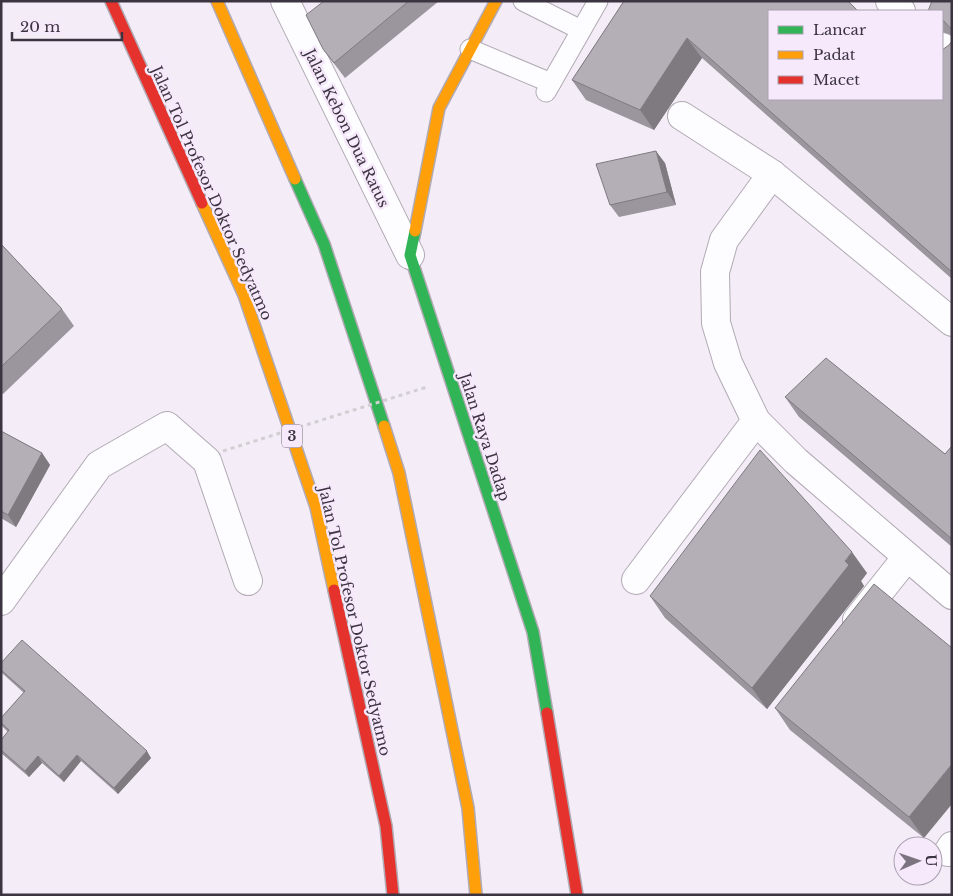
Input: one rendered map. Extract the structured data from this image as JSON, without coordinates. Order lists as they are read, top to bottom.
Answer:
{
  "streets": {
    "main road": ["Jalan Tol Profesor Doktor Sedyatmo", "3", "Jalan Raya Dadap"],
    "street": ["Jalan Kebon Dua Ratus"]
  },
  "crossings": [
    ["Jalan Kebon Dua Ratus", "Jalan Raya Dadap"]
  ],
  "legend": ["Lancar", "Padat", "Macet"],
  "scale_bar": "20 m",
  "north": "right"
}
